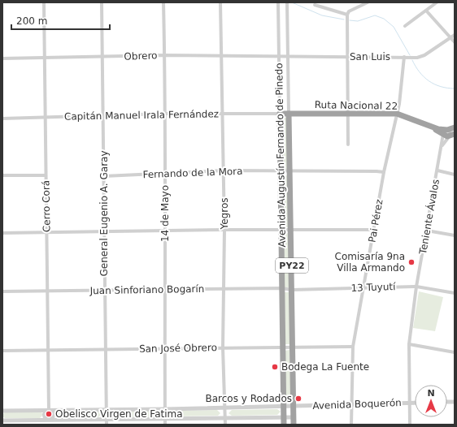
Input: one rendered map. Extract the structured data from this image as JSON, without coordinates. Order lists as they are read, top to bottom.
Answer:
{
  "streets": {
    "highway": ["Ruta Nacional 22", "Avenida Augustín Fernando de Pinedo", "PY22"],
    "street": [
      "Obrero",
      "San Luis",
      "Capitán Manuel Irala Fernández",
      "Fernando de la Mora",
      "Cerro Corá",
      "General Eugenio A. Garay",
      "14 de Mayo",
      "Yegros",
      "Teniente Ávalos",
      "Pai Pérez",
      "13 Tuyutí",
      "Juan Sinforiano Bogarín",
      "San José Obrero",
      "Avenida Boquerón"
    ]
  },
  "crossings": [
    ["Obrero", "San Luis"],
    ["Obrero", "Avenida Augustín Fernando de Pinedo"],
    ["Obrero", "Cerro Corá"],
    ["Obrero", "General Eugenio A. Garay"],
    ["Obrero", "14 de Mayo"],
    ["Obrero", "Yegros"],
    ["San Luis", "Avenida Augustín Fernando de Pinedo"],
    ["San Luis", "Pai Pérez"],
    ["Ruta Nacional 22", "Capitán Manuel Irala Fernández"],
    ["Ruta Nacional 22", "Avenida Augustín Fernando de Pinedo"],
    ["Ruta Nacional 22", "Teniente Ávalos"],
    ["Ruta Nacional 22", "Pai Pérez"],
    ["Capitán Manuel Irala Fernández", "Avenida Augustín Fernando de Pinedo"],
    ["Capitán Manuel Irala Fernández", "Cerro Corá"],
    ["Capitán Manuel Irala Fernández", "General Eugenio A. Garay"],
    ["Capitán Manuel Irala Fernández", "14 de Mayo"],
    ["Capitán Manuel Irala Fernández", "Yegros"],
    ["Avenida Augustín Fernando de Pinedo", "Fernando de la Mora"],
    ["Avenida Augustín Fernando de Pinedo", "13 Tuyutí"],
    ["Avenida Augustín Fernando de Pinedo", "Juan Sinforiano Bogarín"],
    ["Avenida Augustín Fernando de Pinedo", "San José Obrero"],
    ["Avenida Augustín Fernando de Pinedo", "Avenida Boquerón"],
    ["Fernando de la Mora", "General Eugenio A. Garay"],
    ["Fernando de la Mora", "14 de Mayo"],
    ["Fernando de la Mora", "Yegros"],
    ["Fernando de la Mora", "Pai Pérez"],
    ["Cerro Corá", "Juan Sinforiano Bogarín"],
    ["Cerro Corá", "San José Obrero"],
    ["Cerro Corá", "Avenida Boquerón"],
    ["General Eugenio A. Garay", "Juan Sinforiano Bogarín"],
    ["General Eugenio A. Garay", "San José Obrero"],
    ["General Eugenio A. Garay", "Avenida Boquerón"],
    ["14 de Mayo", "Juan Sinforiano Bogarín"],
    ["14 de Mayo", "San José Obrero"],
    ["14 de Mayo", "Avenida Boquerón"],
    ["Yegros", "Juan Sinforiano Bogarín"],
    ["Yegros", "San José Obrero"],
    ["Yegros", "Avenida Boquerón"],
    ["Teniente Ávalos", "13 Tuyutí"],
    ["Teniente Ávalos", "Avenida Boquerón"],
    ["Pai Pérez", "13 Tuyutí"],
    ["Pai Pérez", "San José Obrero"],
    ["Pai Pérez", "Avenida Boquerón"],
    ["13 Tuyutí", "Juan Sinforiano Bogarín"]
  ],
  "places": [
    "Comisaría 9na Villa Armando",
    "Bodega La Fuente",
    "Barcos y Rodados",
    "Obelisco Virgen de Fatima"
  ],
  "scale_bar": "200 m",
  "north": "top"
}
